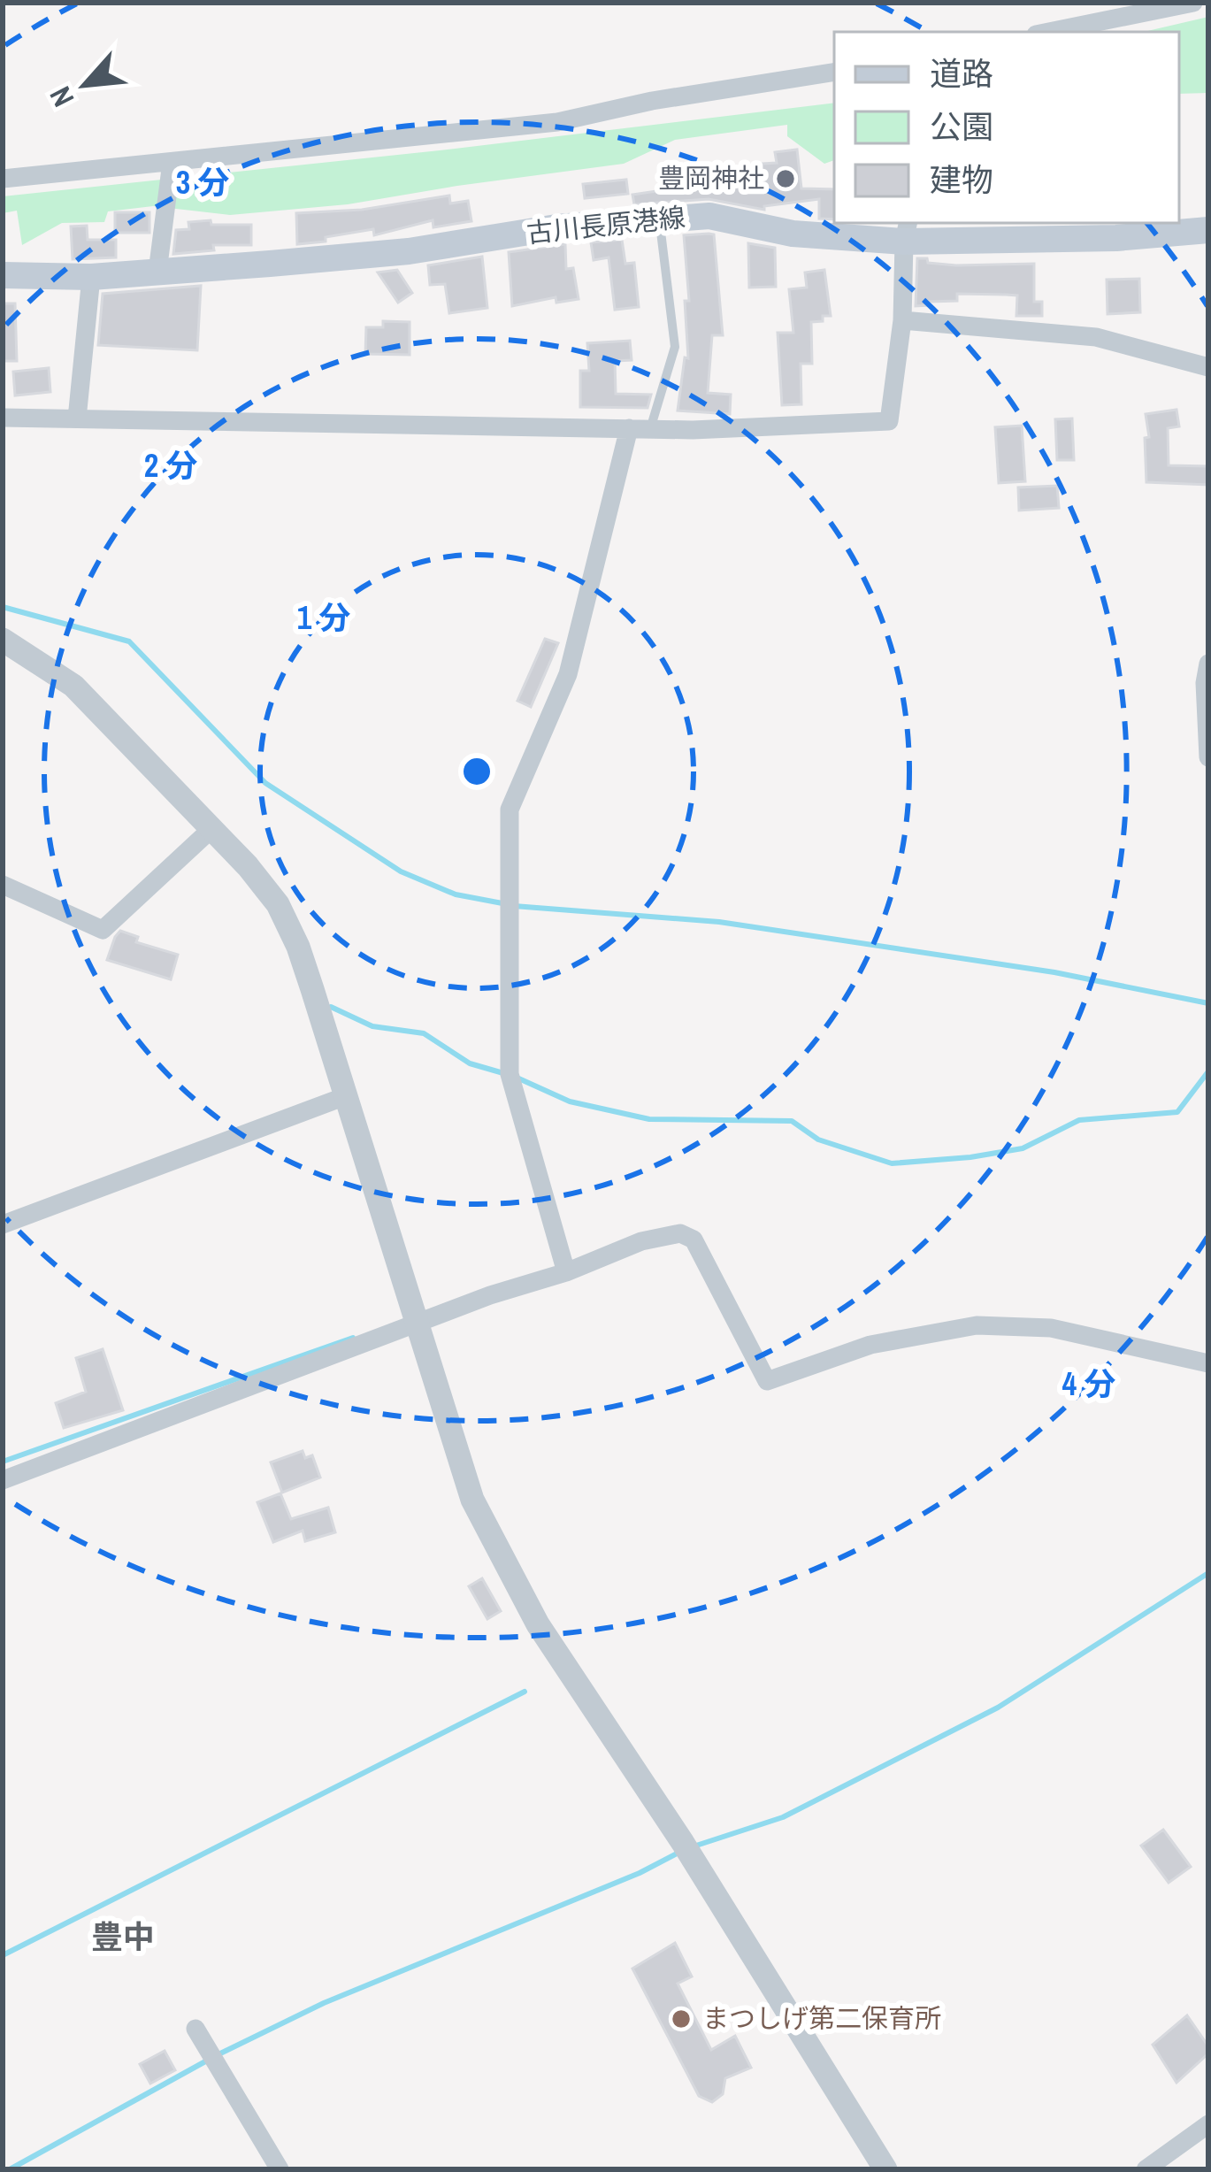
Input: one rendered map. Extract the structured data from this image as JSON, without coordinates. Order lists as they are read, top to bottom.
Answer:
{
  "streets": {
    "main road": ["古川長原港線"]
  },
  "districts": ["豊中"],
  "places": ["豊岡神社", "まつしげ第二保育所"],
  "legend": ["道路", "公園", "建物"],
  "north": "bottom left",
  "rings": [
    "3 分",
    "2 分",
    "1 分",
    "4 分"
  ]
}
